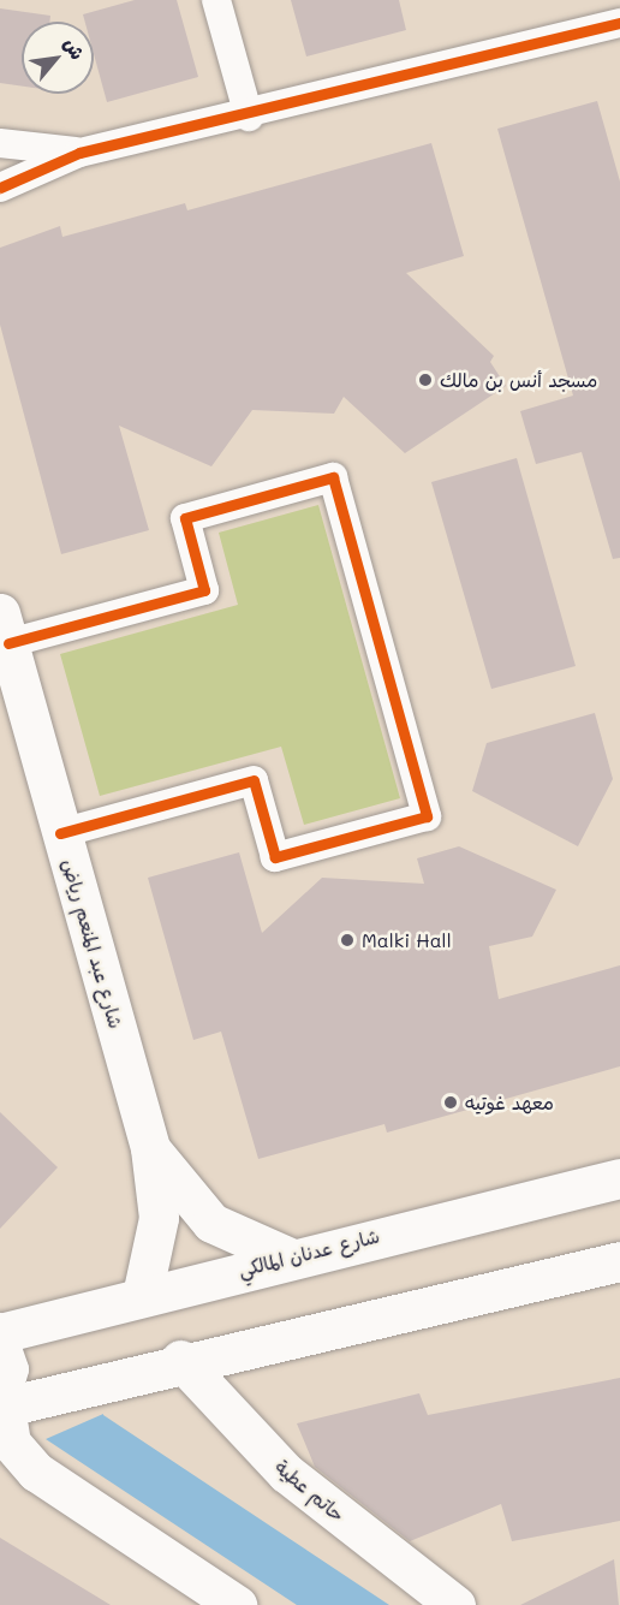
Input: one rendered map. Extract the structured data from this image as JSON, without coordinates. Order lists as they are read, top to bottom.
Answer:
{
  "streets": {
    "main road": ["شارع عبد المنعم رياض", "شارع عدنان المالكي", "حاتم عطية"]
  },
  "crossings": [
    ["شارع عبد المنعم رياض", "شارع عدنان المالكي"]
  ],
  "places": ["مسجد أنس بن مالك", "Malki Hall", "معهد غوتيه"],
  "north": "top right"
}
